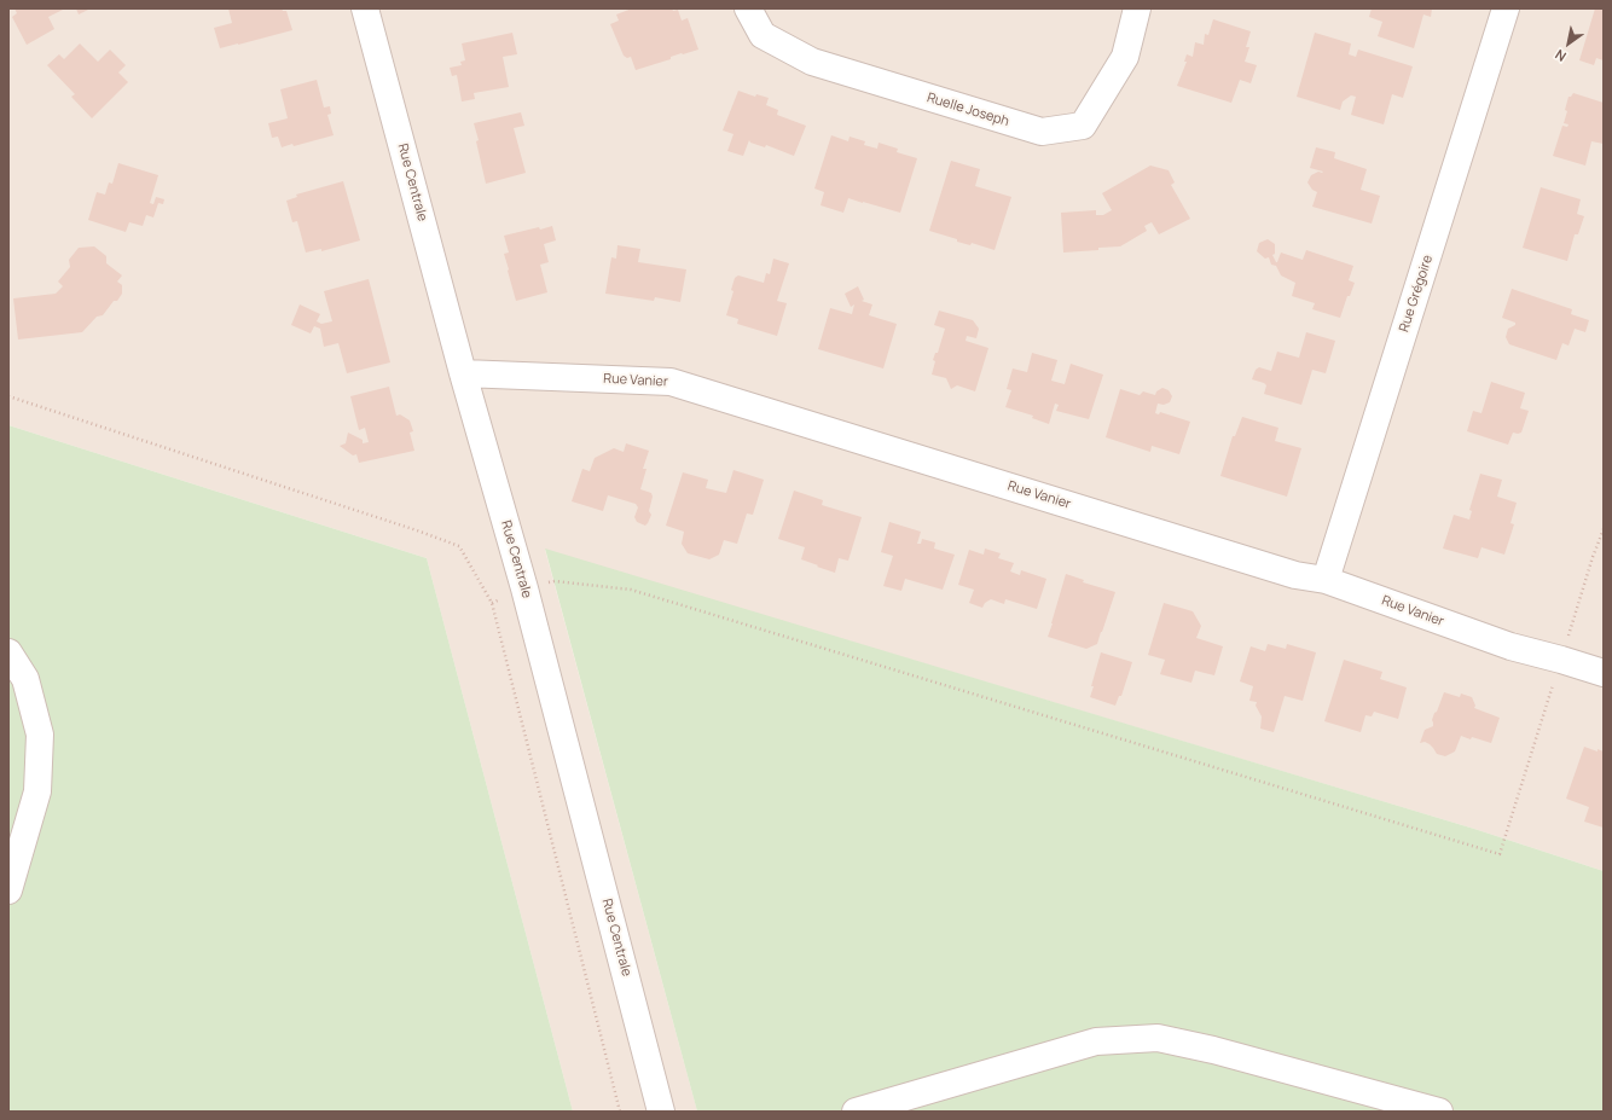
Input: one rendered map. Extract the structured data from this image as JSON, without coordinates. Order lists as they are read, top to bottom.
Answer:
{
  "streets": {
    "street": [
      "Ruelle Joseph",
      "Rue Centrale",
      "Rue Grégoire",
      "Rue Vanier"
    ]
  },
  "crossings": [
    ["Rue Centrale", "Rue Vanier"],
    ["Rue Grégoire", "Rue Vanier"]
  ],
  "north": "bottom left"
}
